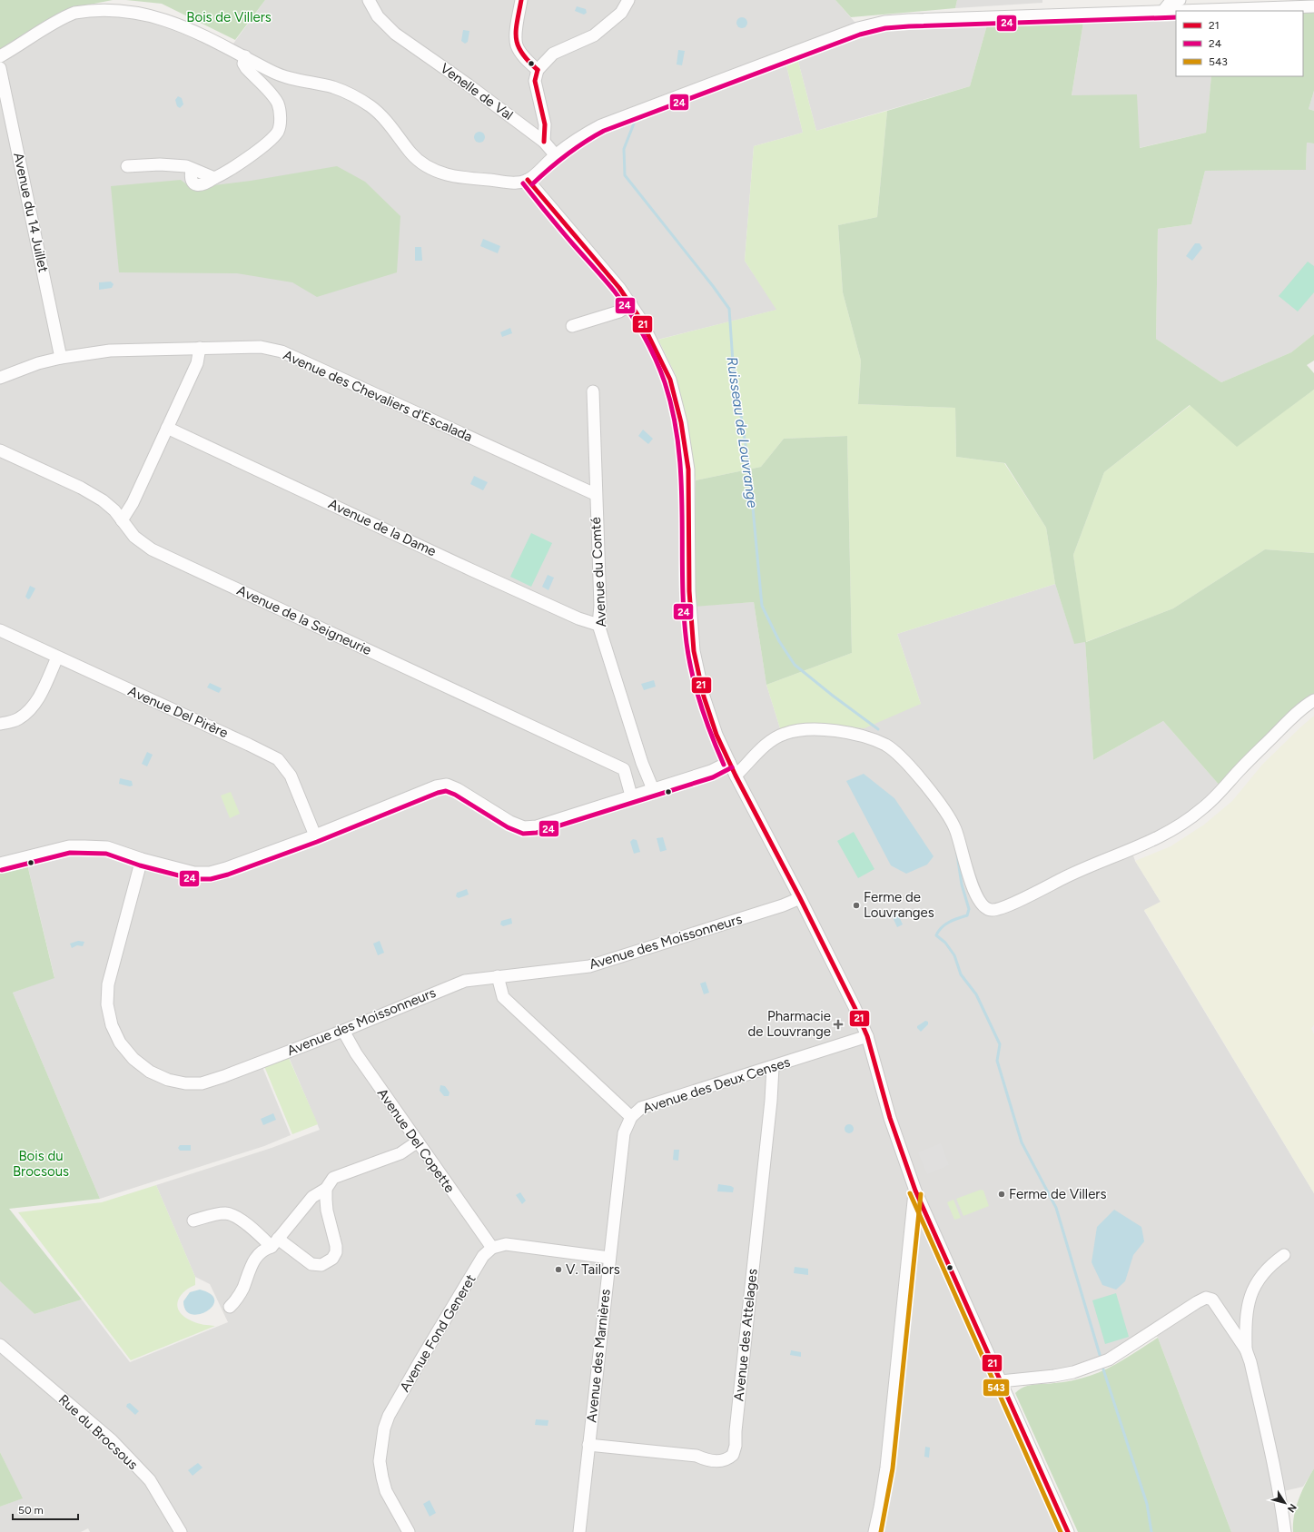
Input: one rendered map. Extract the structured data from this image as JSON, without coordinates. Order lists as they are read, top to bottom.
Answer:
{
  "streets": {
    "street": [
      "Venelle de Val",
      "Avenue du 14 Juillet",
      "Avenue des Chevaliers d'Escalada",
      "Avenue de la Dame",
      "Avenue du Comté",
      "Avenue de la Seigneurie",
      "Avenue Del Pirère",
      "Avenue des Moissonneurs",
      "Avenue des Deux Censes",
      "Avenue Del Copette",
      "Avenue Fond Generet",
      "Avenue des Attelages",
      "Avenue des Marnières",
      "Rue du Brocsous"
    ]
  },
  "crossings": [
    ["Avenue du 14 Juillet", "Avenue des Chevaliers d'Escalada"],
    ["Avenue des Chevaliers d'Escalada", "Avenue du Comté"],
    ["Avenue de la Dame", "Avenue du Comté"],
    ["Avenue des Moissonneurs", "Avenue des Deux Censes"],
    ["Avenue des Moissonneurs", "Avenue Del Copette"],
    ["Avenue des Deux Censes", "Avenue des Attelages"],
    ["Avenue des Deux Censes", "Avenue des Marnières"],
    ["Avenue Del Copette", "Avenue Fond Generet"],
    ["Avenue des Attelages", "Avenue des Marnières"]
  ],
  "water": ["Ruisseau de Louvrange"],
  "parks": ["Bois de Villers", "Bois du Brocsous"],
  "places": {
    "other": ["Ferme de Louvranges", "Ferme de Villers", "V. Tailors"],
    "health": ["Pharmacie de Louvrange"]
  },
  "lines": ["transit line 21", "transit line 24", "transit line 543"],
  "legend": ["21", "24", "543"],
  "scale_bar": "50 m",
  "north": "bottom right"
}
